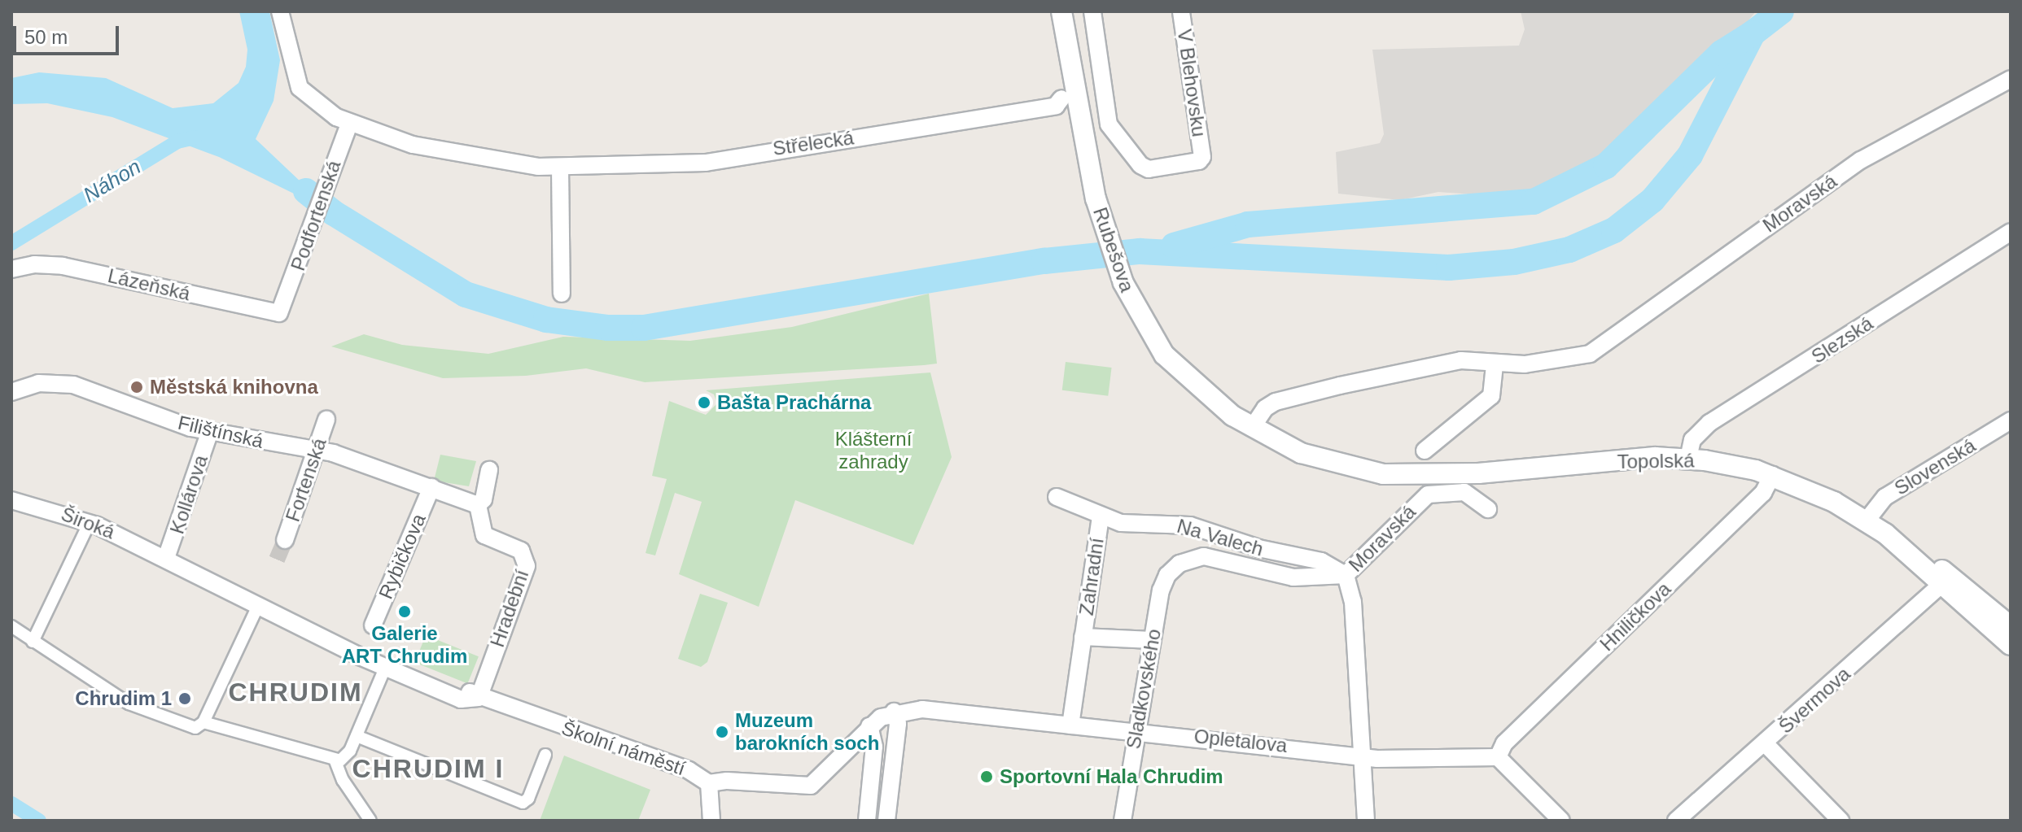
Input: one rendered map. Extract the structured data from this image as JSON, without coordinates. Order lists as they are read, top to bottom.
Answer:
{
  "streets": {
    "street": [
      "V Blehovsku",
      "Střelecká",
      "Moravská",
      "Podfortenská",
      "Rubešova",
      "Lázeňská",
      "Slezská",
      "Filištínská",
      "Topolská",
      "Slovenská",
      "Fortenská",
      "Kollárova",
      "Široká",
      "Na Valech",
      "Rybičkova",
      "Zahradní",
      "Hradební",
      "Hniličkova",
      "Sladkovského",
      "Švermova",
      "Opletalova",
      "Školní náměstí"
    ]
  },
  "crossings": [
    ["Střelecká", "Podfortenská"],
    ["Moravská", "Na Valech"],
    ["Podfortenská", "Lázeňská"],
    ["Rubešova", "Topolská"],
    ["Slezská", "Topolská"],
    ["Filištínská", "Fortenská"],
    ["Filištínská", "Kollárova"],
    ["Filištínská", "Rybičkova"],
    ["Filištínská", "Hradební"],
    ["Topolská", "Slovenská"],
    ["Topolská", "Hniličkova"],
    ["Topolská", "Švermova"],
    ["Kollárova", "Široká"],
    ["Široká", "Školní náměstí"],
    ["Na Valech", "Zahradní"],
    ["Na Valech", "Sladkovského"],
    ["Zahradní", "Sladkovského"],
    ["Zahradní", "Opletalova"],
    ["Hradební", "Školní náměstí"],
    ["Hniličkova", "Opletalova"],
    ["Sladkovského", "Opletalova"],
    ["Opletalova", "Školní náměstí"]
  ],
  "districts": ["CHRUDIM", "CHRUDIM I"],
  "water": ["Náhon"],
  "parks": ["Klášterní zahrady"],
  "places": [
    "Městská knihovna",
    "Bašta Prachárna",
    "Galerie ART Chrudim",
    "Chrudim 1",
    "Muzeum barokních soch",
    "Sportovní Hala Chrudim"
  ],
  "scale_bar": "50 m"
}
